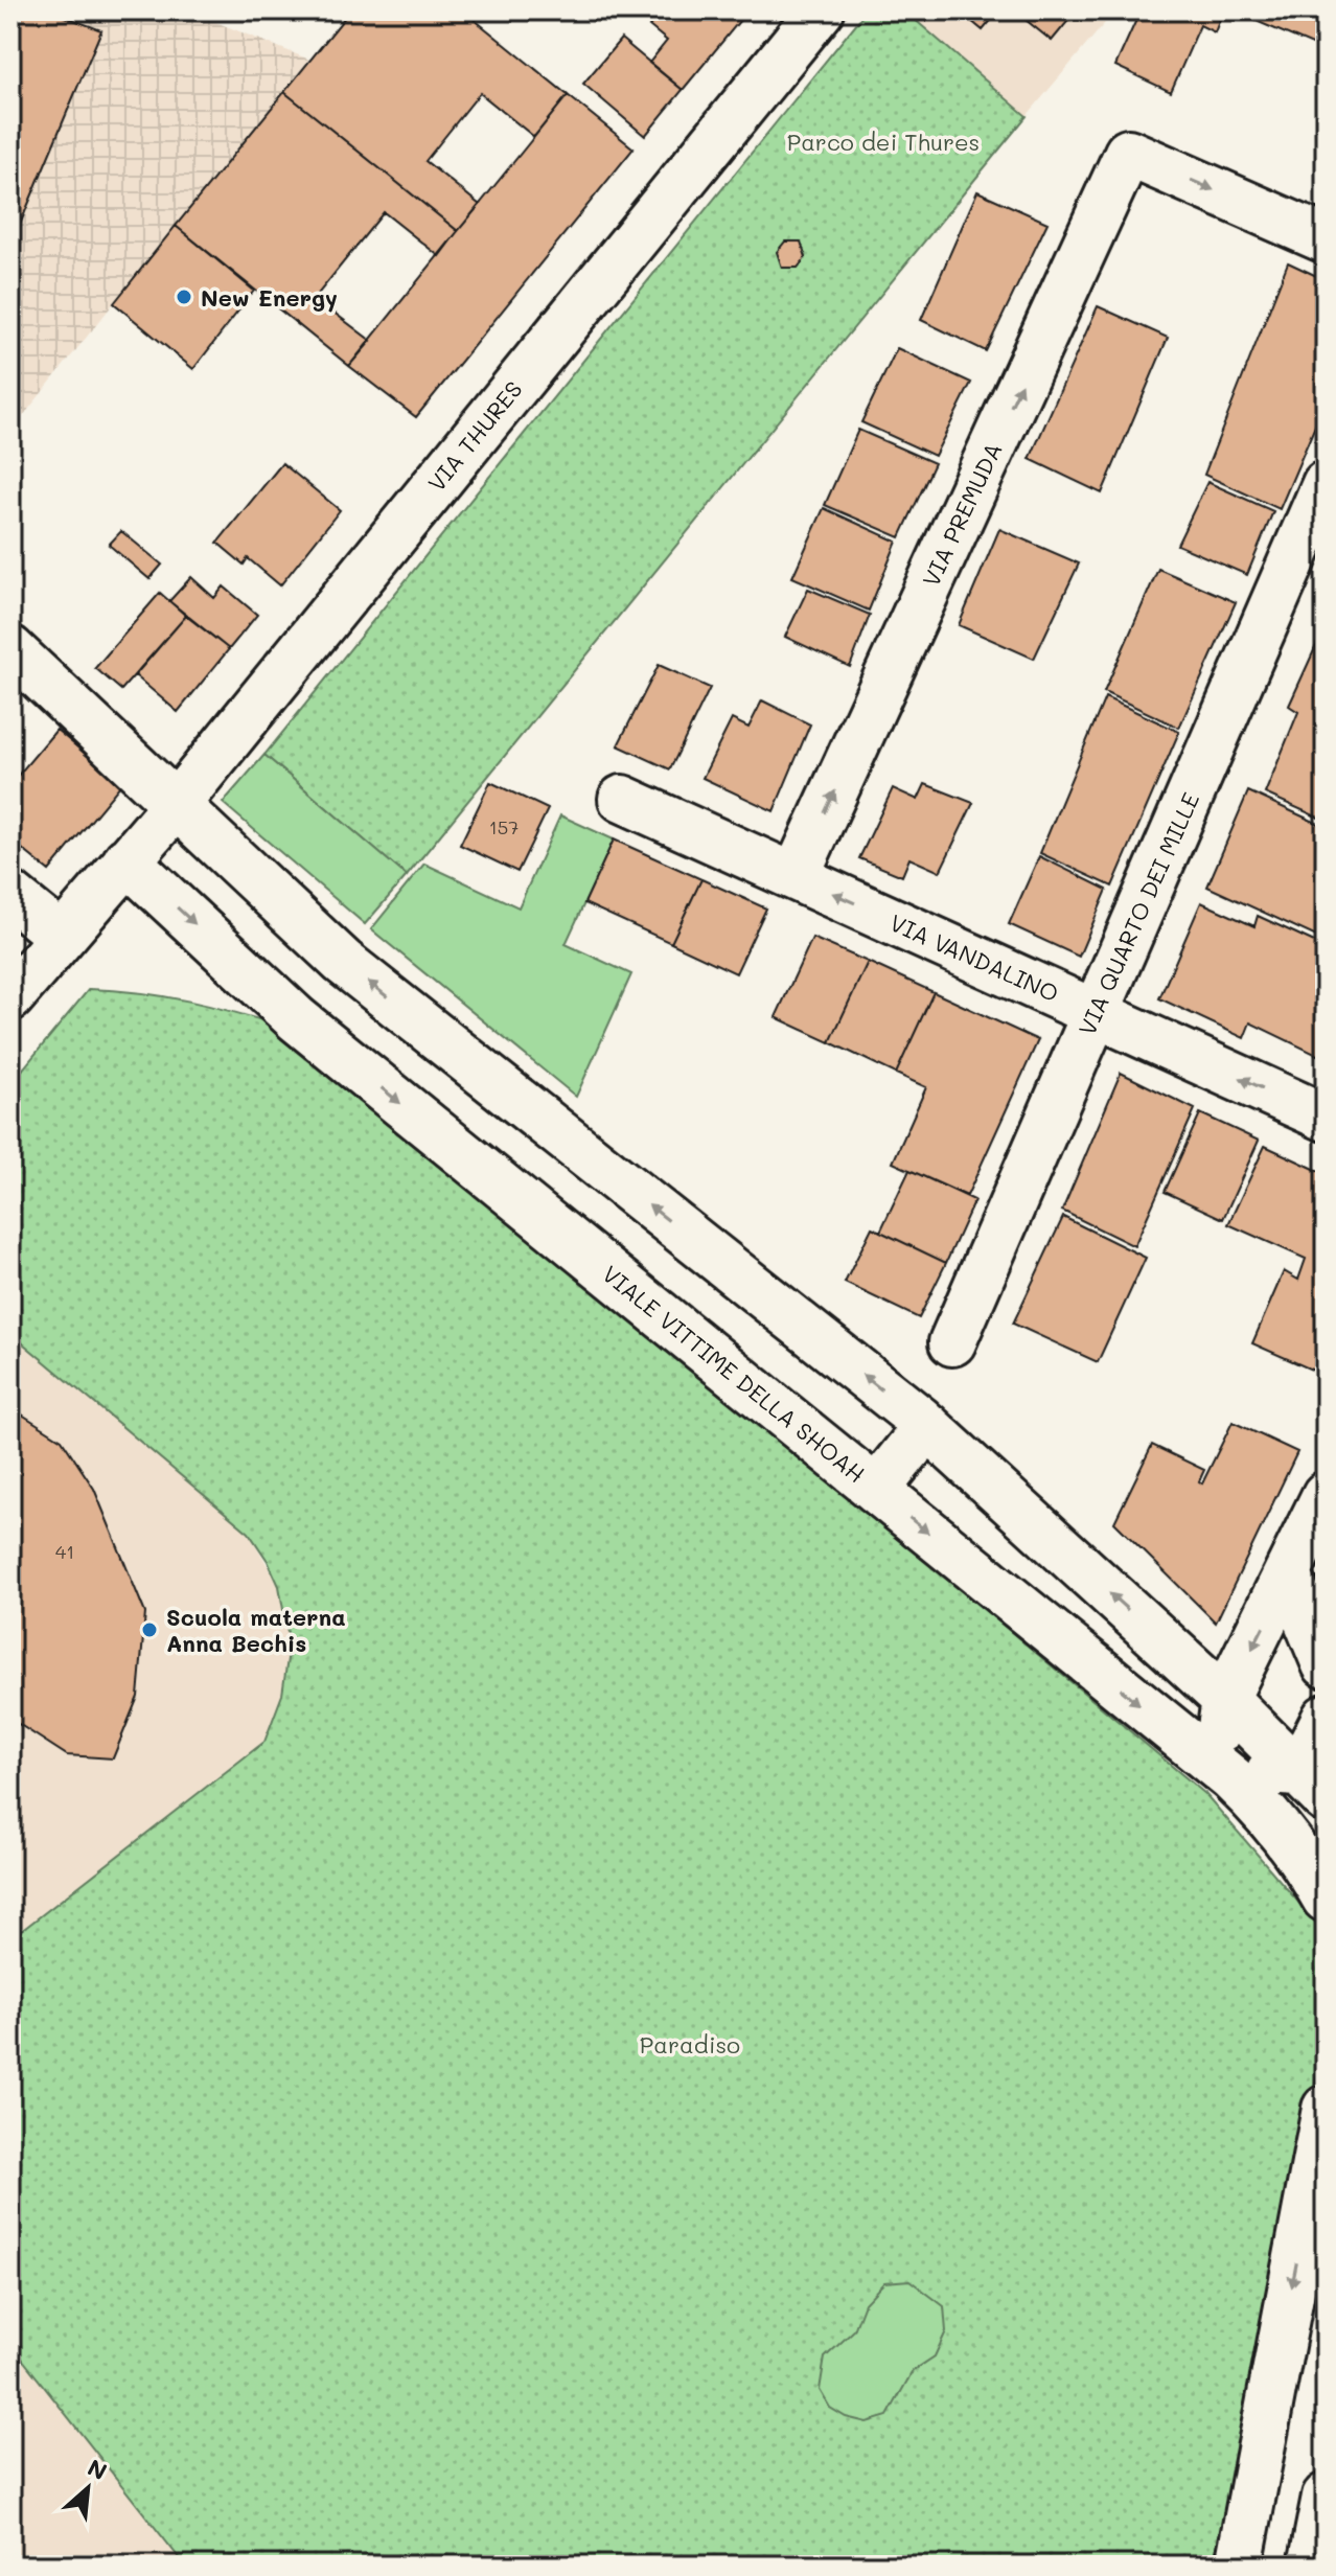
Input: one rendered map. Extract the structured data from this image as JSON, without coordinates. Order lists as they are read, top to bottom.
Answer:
{
  "streets": {
    "street": [
      "VIA THURES",
      "VIA PREMUDA",
      "VIA QUARTO DEI MILLE",
      "VIA VANDALINO",
      "VIALE VITTIME DELLA SHOAH"
    ]
  },
  "crossings": [
    ["VIA THURES", "VIALE VITTIME DELLA SHOAH"],
    ["VIA PREMUDA", "VIA VANDALINO"],
    ["VIA QUARTO DEI MILLE", "VIA VANDALINO"]
  ],
  "one_way": ["VIA PREMUDA"],
  "parks": ["Parco dei Thures", "Paradiso"],
  "places": ["New Energy", "Scuola materna Anna Bechis"],
  "house_numbers": ["157", "41"],
  "north": "top right"
}
